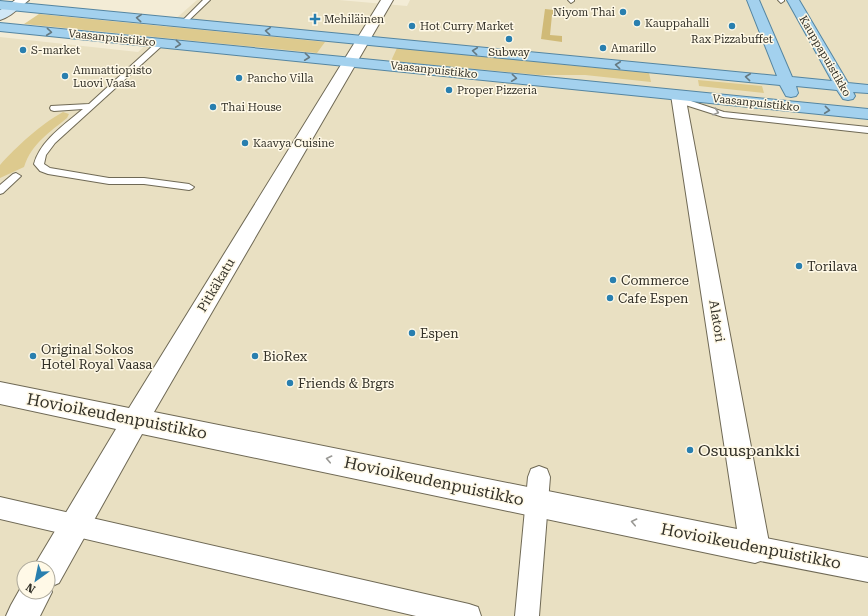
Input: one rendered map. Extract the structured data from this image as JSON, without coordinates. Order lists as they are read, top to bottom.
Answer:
{
  "streets": {
    "main road": ["Vaasanpuistikko", "Kauppapuistikko"],
    "street": ["Pitkäkatu", "Alatori", "Hovioikeudenpuistikko"]
  },
  "crossings": [
    ["Vaasanpuistikko", "Kauppapuistikko"],
    ["Vaasanpuistikko", "Pitkäkatu"],
    ["Vaasanpuistikko", "Alatori"],
    ["Pitkäkatu", "Hovioikeudenpuistikko"],
    ["Alatori", "Hovioikeudenpuistikko"]
  ],
  "places": {
    "other": [
      "Niyom Thai",
      "Kauppahalli",
      "Hot Curry Market",
      "Rax Pizzabuffet",
      "Subway",
      "Amarillo",
      "S-market",
      "Ammattiopisto Luovi Vaasa",
      "Pancho Villa",
      "Proper Pizzeria",
      "Thai House",
      "Kaavya Cuisine",
      "Torilava",
      "Commerce",
      "Cafe Espen",
      "Espen",
      "Original Sokos Hotel Royal Vaasa",
      "BioRex",
      "Friends & Brgrs",
      "Osuuspankki"
    ],
    "health": ["Mehiläinen"]
  },
  "north": "bottom left"
}
